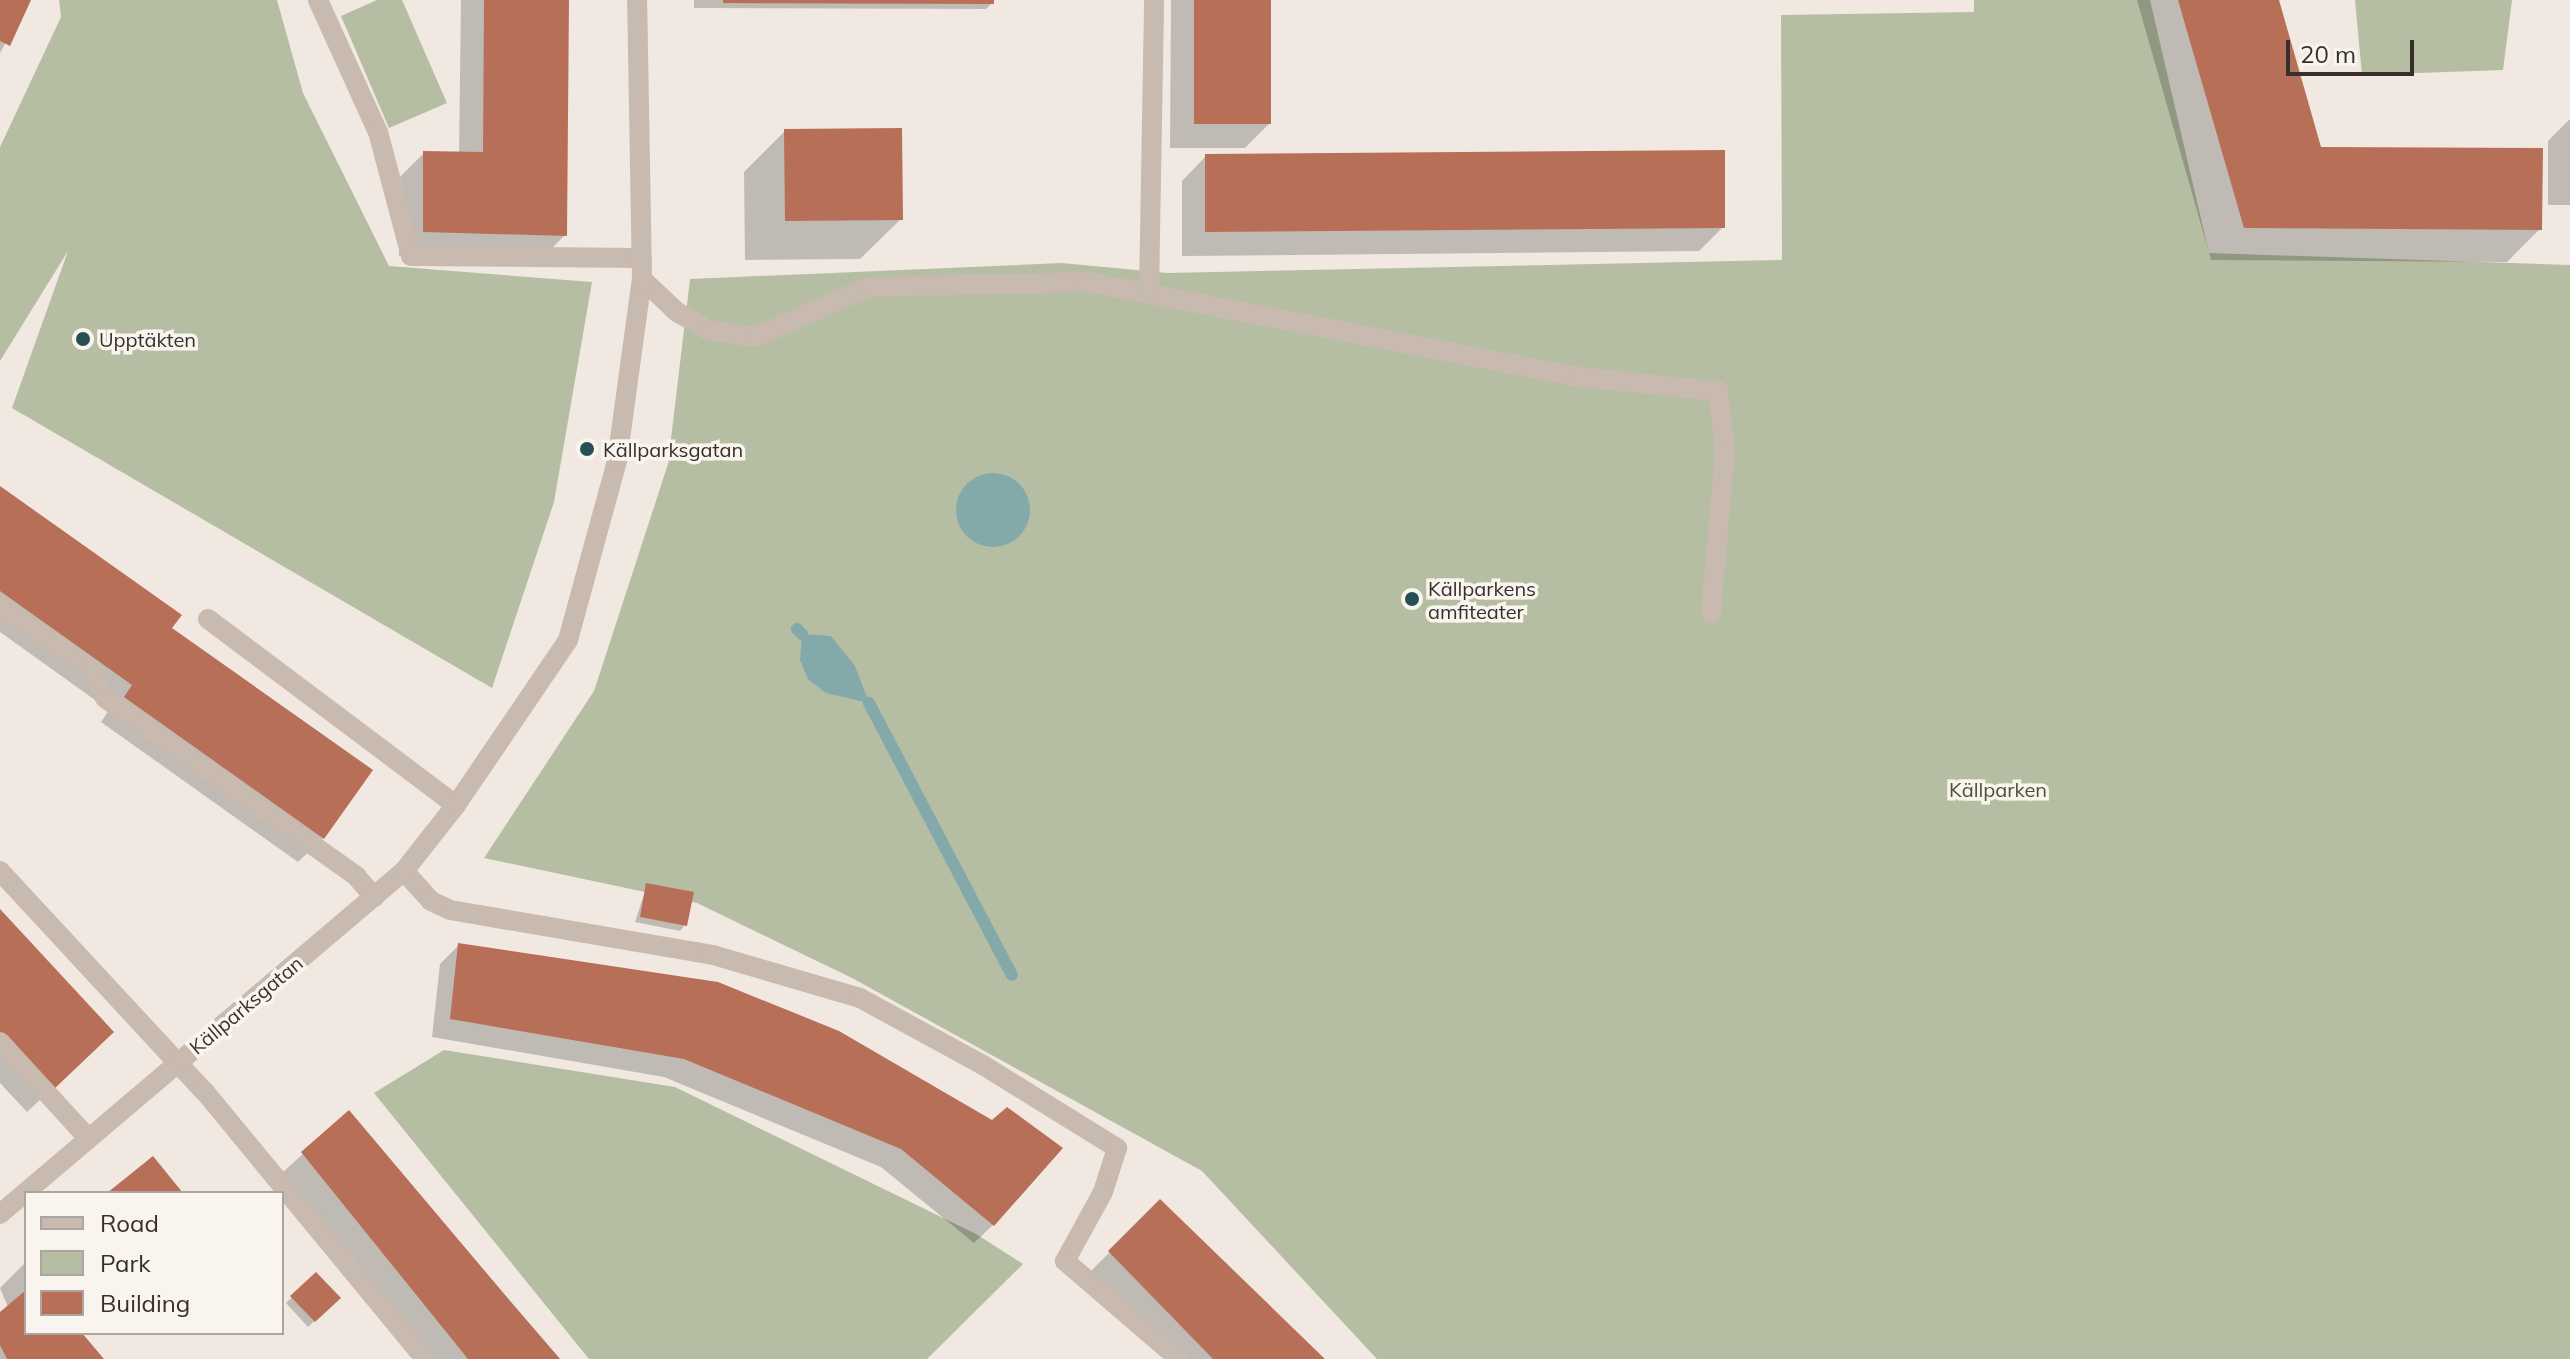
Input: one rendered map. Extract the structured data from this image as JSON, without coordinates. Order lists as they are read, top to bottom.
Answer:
{
  "streets": {
    "street": ["Källparksgatan"]
  },
  "parks": ["Källparken"],
  "places": ["Upptäkten", "Källparksgatan", "Källparkens amfiteater"],
  "legend": ["Road", "Park", "Building"],
  "scale_bar": "20 m"
}
